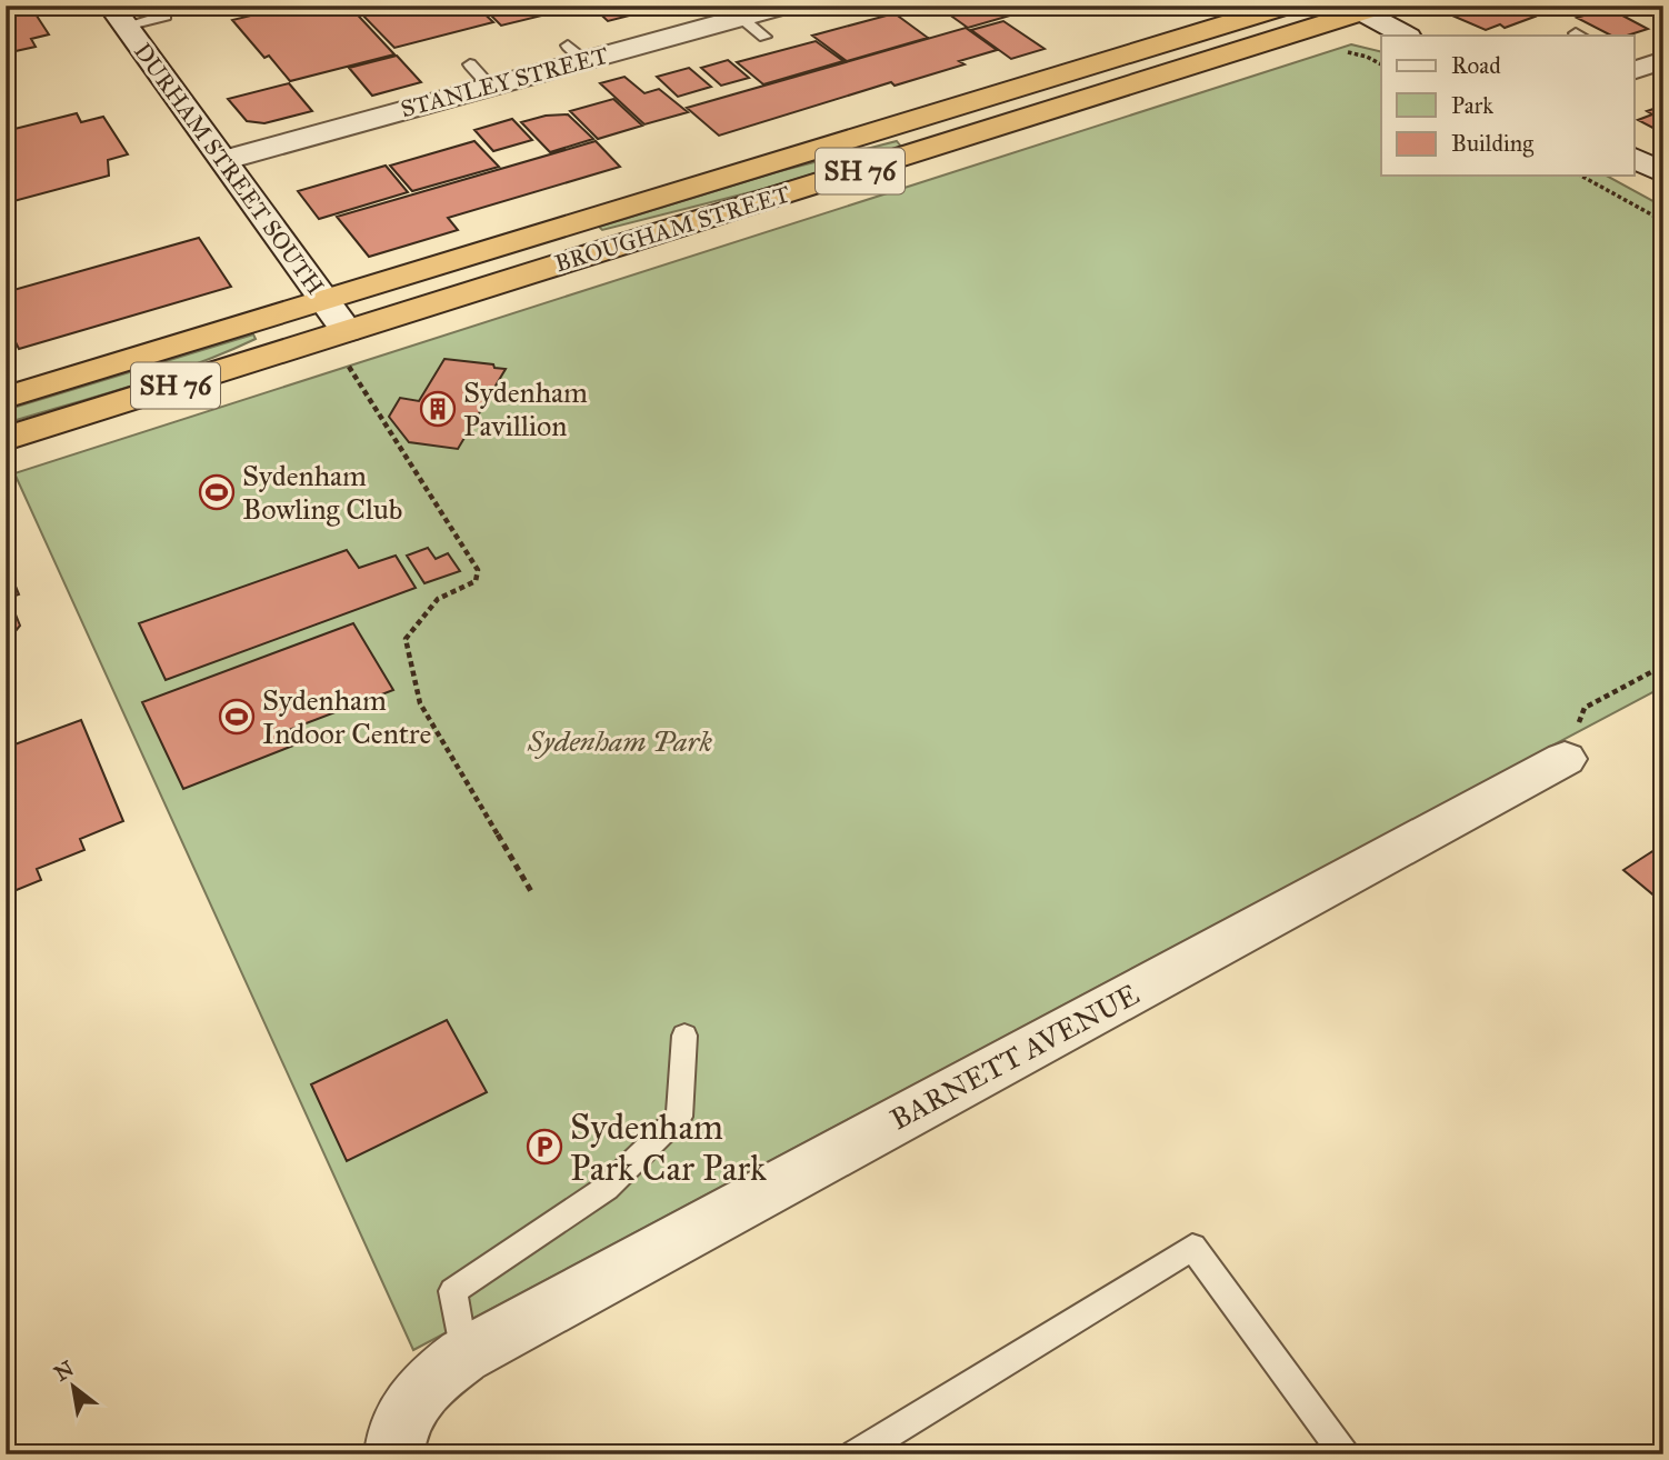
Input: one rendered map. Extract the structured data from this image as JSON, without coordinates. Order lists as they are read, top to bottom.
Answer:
{
  "streets": {
    "highway": ["SH 76", "BROUGHAM STREET"],
    "street": ["STANLEY STREET", "DURHAM STREET SOUTH", "BARNETT AVENUE"]
  },
  "crossings": [
    ["STANLEY STREET", "DURHAM STREET SOUTH"],
    ["DURHAM STREET SOUTH", "BROUGHAM STREET"]
  ],
  "parks": ["Sydenham Park"],
  "places": {
    "building": ["Sydenham Pavillion"],
    "sports": ["Sydenham Bowling Club", "Sydenham Indoor Centre"],
    "parking": ["Sydenham Park Car Park"]
  },
  "legend": ["Road", "Park", "Building"],
  "north": "top left"
}
